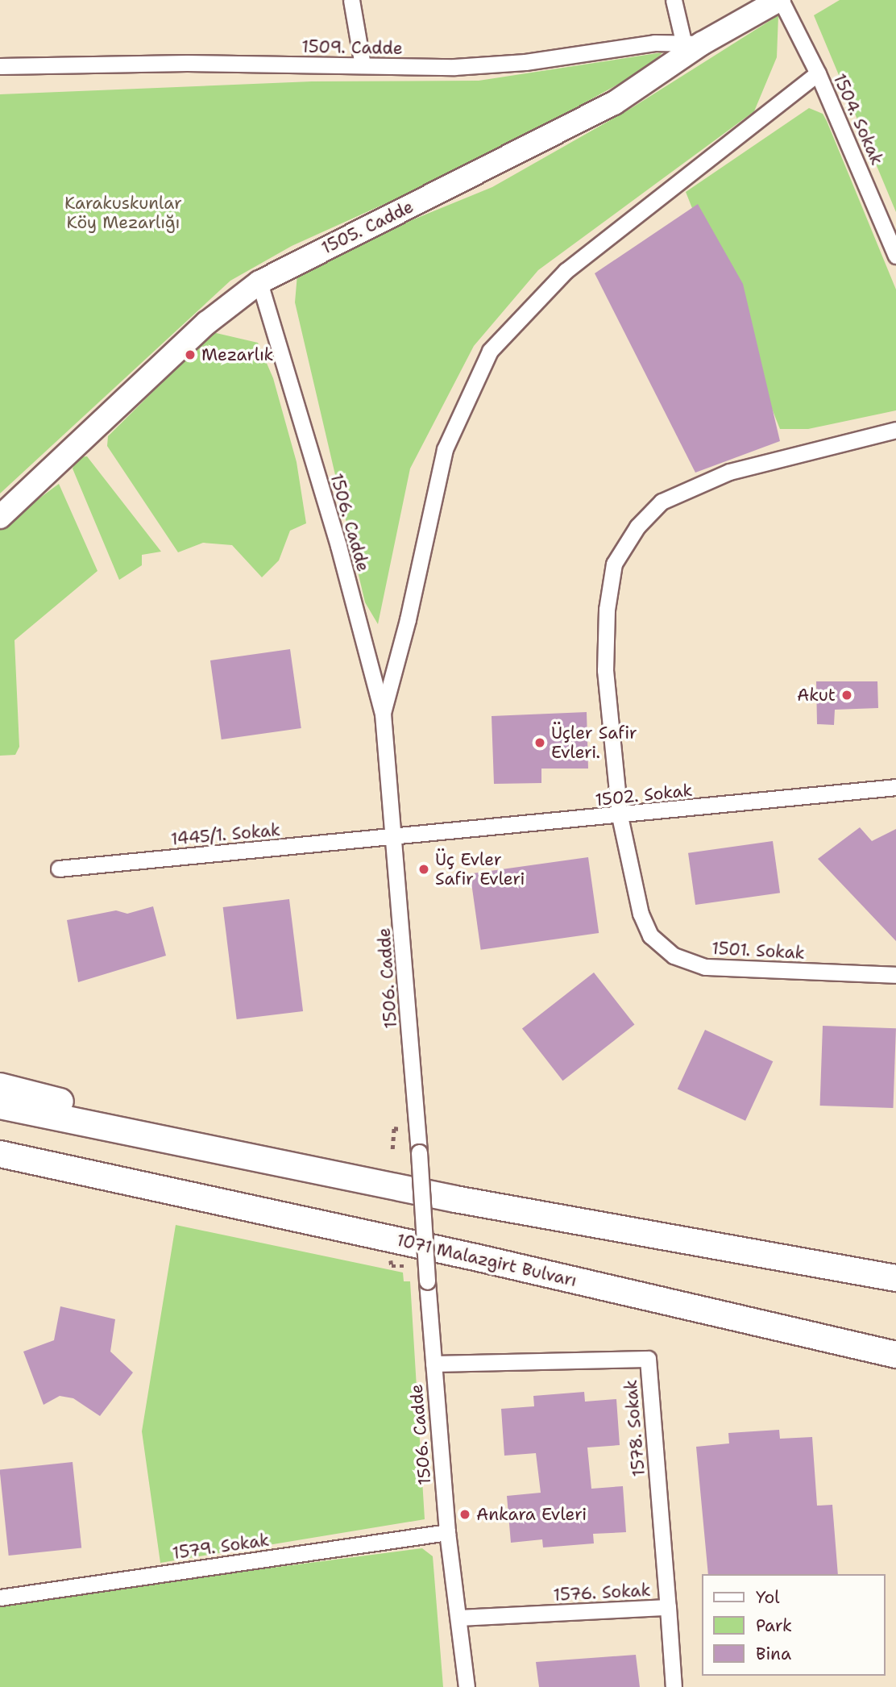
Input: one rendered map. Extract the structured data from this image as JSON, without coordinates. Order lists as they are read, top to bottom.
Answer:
{
  "streets": {
    "main road": ["1071 Malazgirt Bulvarı"],
    "street": [
      "1509. Cadde",
      "1504. Sokak",
      "1505. Cadde",
      "1506. Cadde",
      "1502. Sokak",
      "1445/1. Sokak",
      "1501. Sokak",
      "1578. Sokak",
      "1579. Sokak",
      "1576. Sokak"
    ]
  },
  "crossings": [
    ["1509. Cadde", "1505. Cadde"],
    ["1504. Sokak", "1505. Cadde"],
    ["1505. Cadde", "1506. Cadde"],
    ["1506. Cadde", "1502. Sokak"],
    ["1506. Cadde", "1445/1. Sokak"],
    ["1506. Cadde", "1578. Sokak"],
    ["1506. Cadde", "1579. Sokak"],
    ["1506. Cadde", "1576. Sokak"],
    ["1502. Sokak", "1445/1. Sokak"],
    ["1502. Sokak", "1501. Sokak"],
    ["1578. Sokak", "1576. Sokak"]
  ],
  "parks": ["Karakuskunlar Köy Mezarlığı"],
  "places": [
    "Mezarlık",
    "Akut",
    "Üçler Safir Evleri.",
    "Üç Evler Safir Evleri",
    "Ankara Evleri"
  ],
  "legend": ["Yol", "Park", "Bina"]
}
